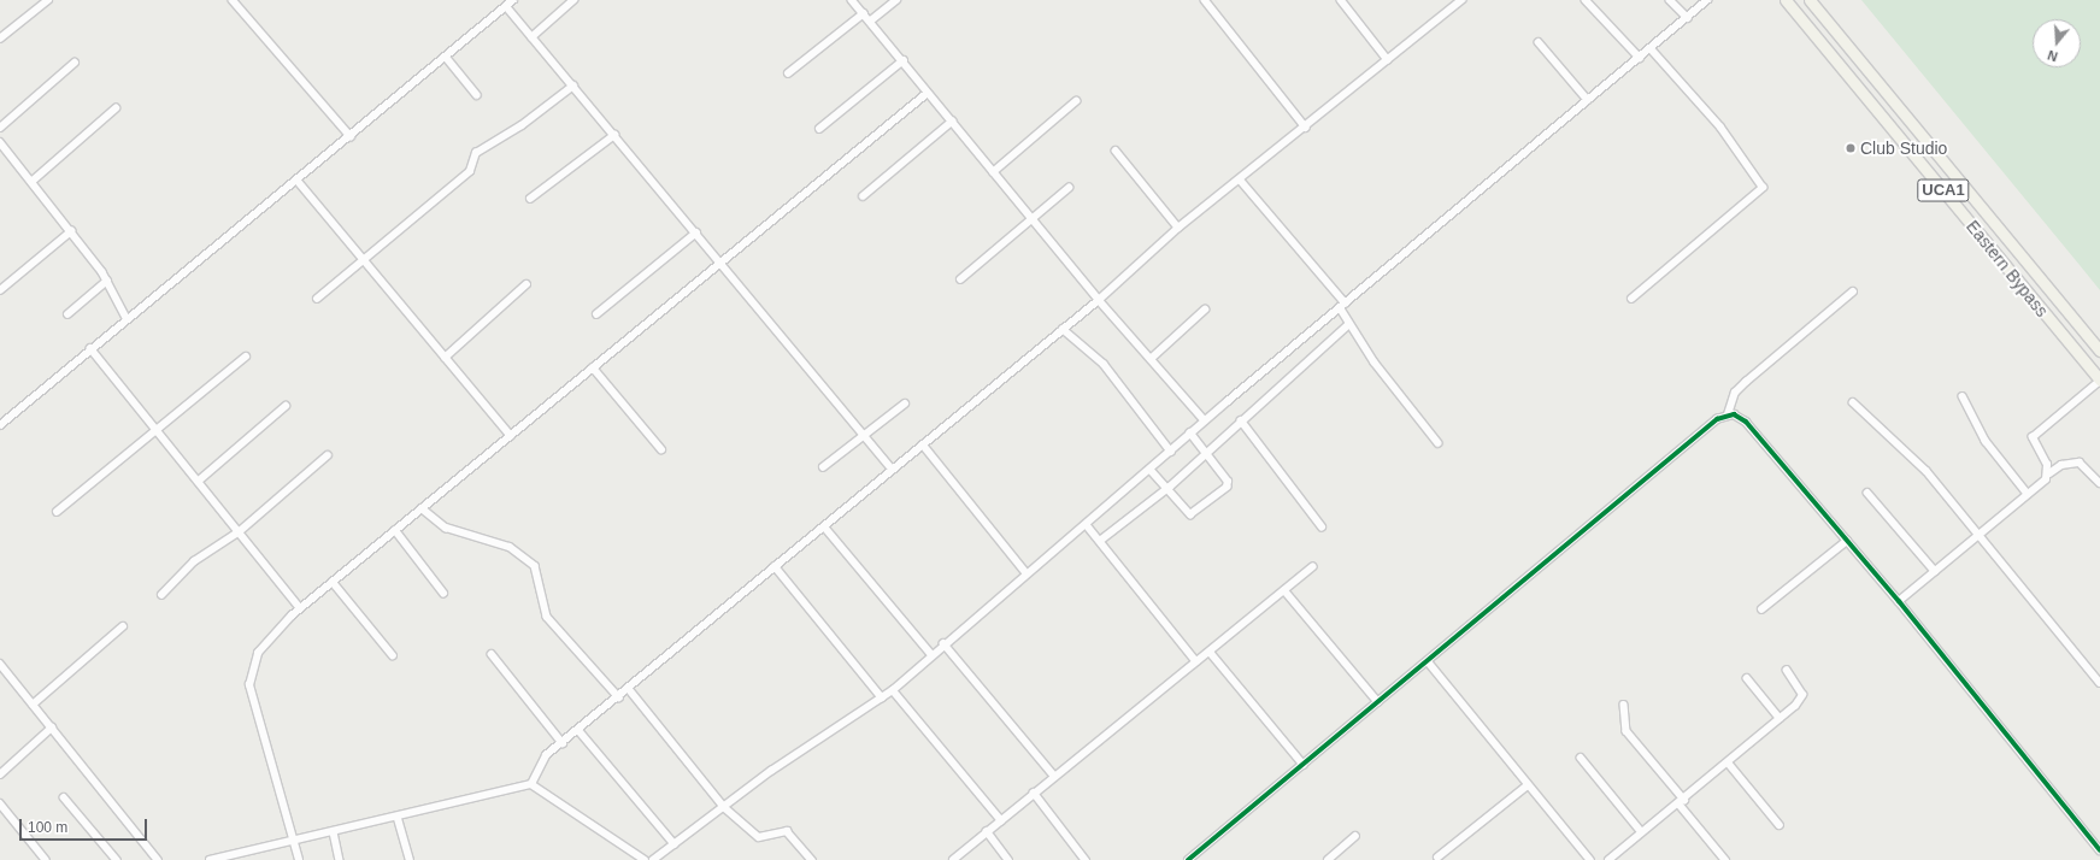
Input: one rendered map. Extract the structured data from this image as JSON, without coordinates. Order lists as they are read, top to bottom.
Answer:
{
  "streets": {
    "main road": ["UCA1", "Eastern Bypass"]
  },
  "places": ["Club Studio"],
  "scale_bar": "100 m",
  "north": "bottom"
}
